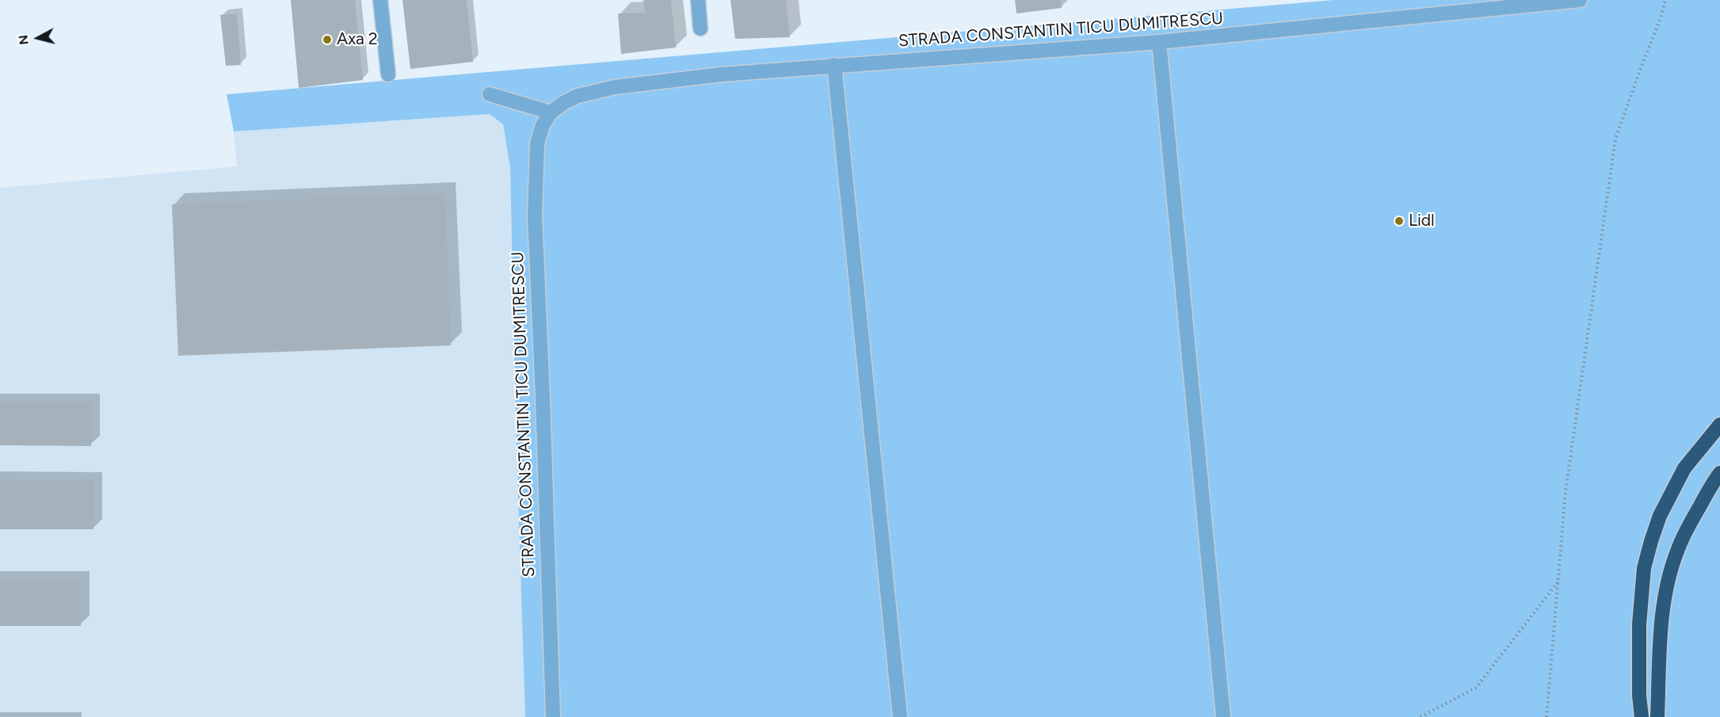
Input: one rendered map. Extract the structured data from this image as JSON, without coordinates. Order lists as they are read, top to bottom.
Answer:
{
  "streets": {
    "street": ["STRADA CONSTANTIN TICU DUMITRESCU"]
  },
  "places": ["Axa 2", "Lidl"],
  "north": "left"
}
